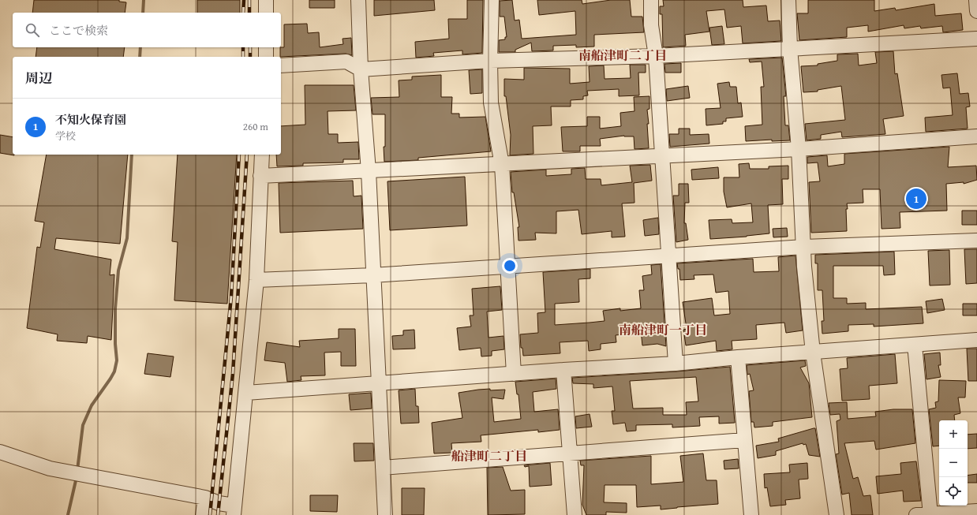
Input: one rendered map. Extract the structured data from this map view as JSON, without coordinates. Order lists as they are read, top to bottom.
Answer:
{
  "districts": ["南船津町二丁目", "南船津町一丁目", "船津町二丁目"],
  "page": {
    "search": "ここで検索",
    "heading": "周辺",
    "list": [
      {
        "mark": "1",
        "name": "不知火保育園",
        "note": "学校",
        "value": "260 m"
      }
    ],
    "pins": "1",
    "map_buttons": ["+", "−"]
  }
}
